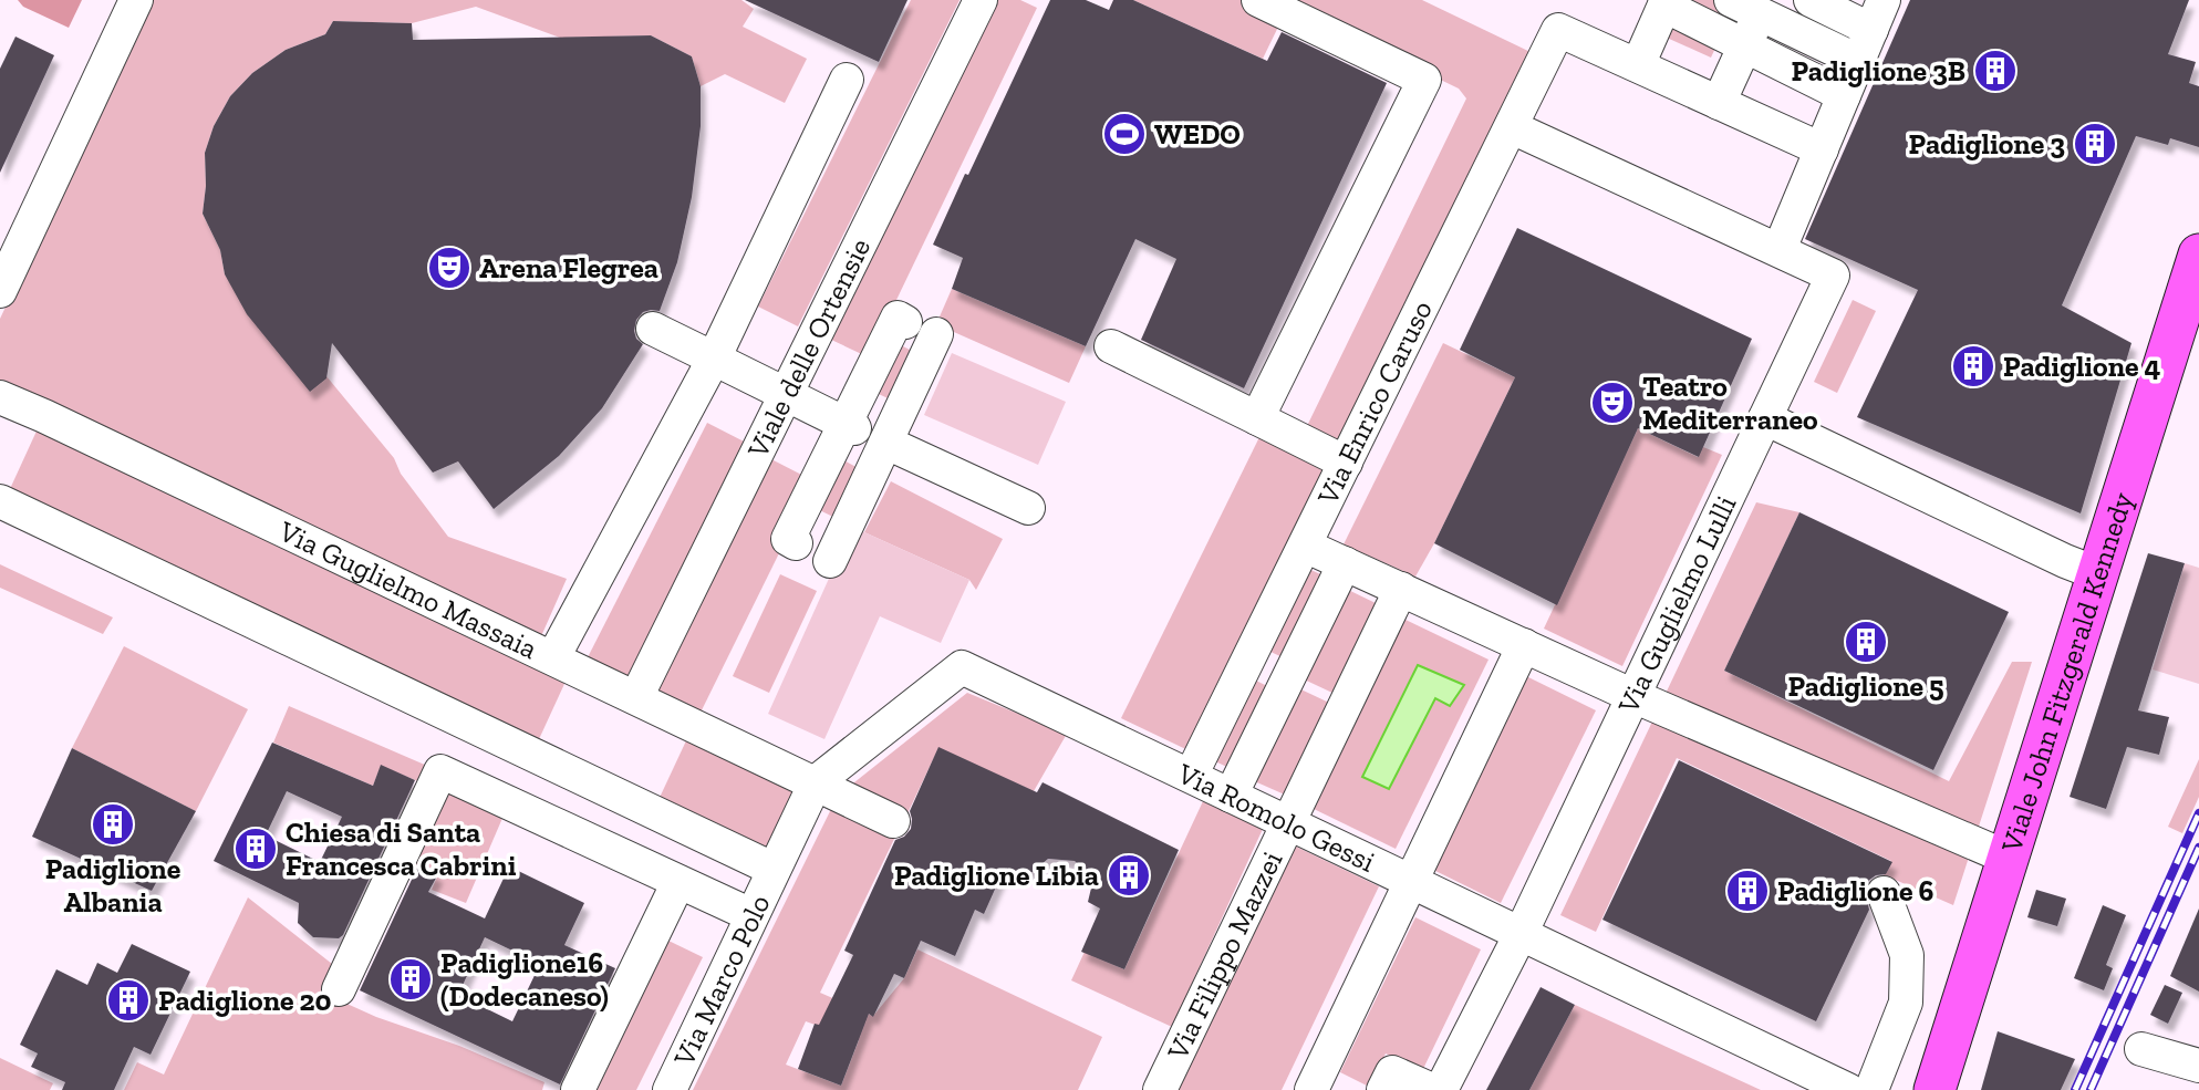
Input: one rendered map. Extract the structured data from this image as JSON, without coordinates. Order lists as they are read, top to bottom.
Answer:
{
  "streets": {
    "main road": ["Viale John Fitzgerald Kennedy"],
    "street": [
      "Viale delle Ortensie",
      "Via Enrico Caruso",
      "Via Guglielmo Massaia",
      "Via Guglielmo Lulli",
      "Via Romolo Gessi",
      "Via Filippo Mazzei",
      "Via Marco Polo"
    ]
  },
  "crossings": [
    ["Viale delle Ortensie", "Via Guglielmo Massaia"],
    ["Via Enrico Caruso", "Via Romolo Gessi"],
    ["Via Guglielmo Massaia", "Via Romolo Gessi"],
    ["Via Guglielmo Lulli", "Via Romolo Gessi"],
    ["Via Romolo Gessi", "Via Filippo Mazzei"],
    ["Via Romolo Gessi", "Via Marco Polo"]
  ],
  "places": {
    "building": [
      "Padiglione 3B",
      "Padiglione 3",
      "Padiglione 4",
      "Padiglione 5",
      "Padiglione Albania",
      "Chiesa di Santa Francesca Cabrini",
      "Padiglione Libia",
      "Padiglione 6",
      "Padiglione16 (Dodecaneso)",
      "Padiglione 20"
    ],
    "sports": ["WEDO"],
    "theatre": ["Arena Flegrea", "Teatro Mediterraneo"]
  }
}
